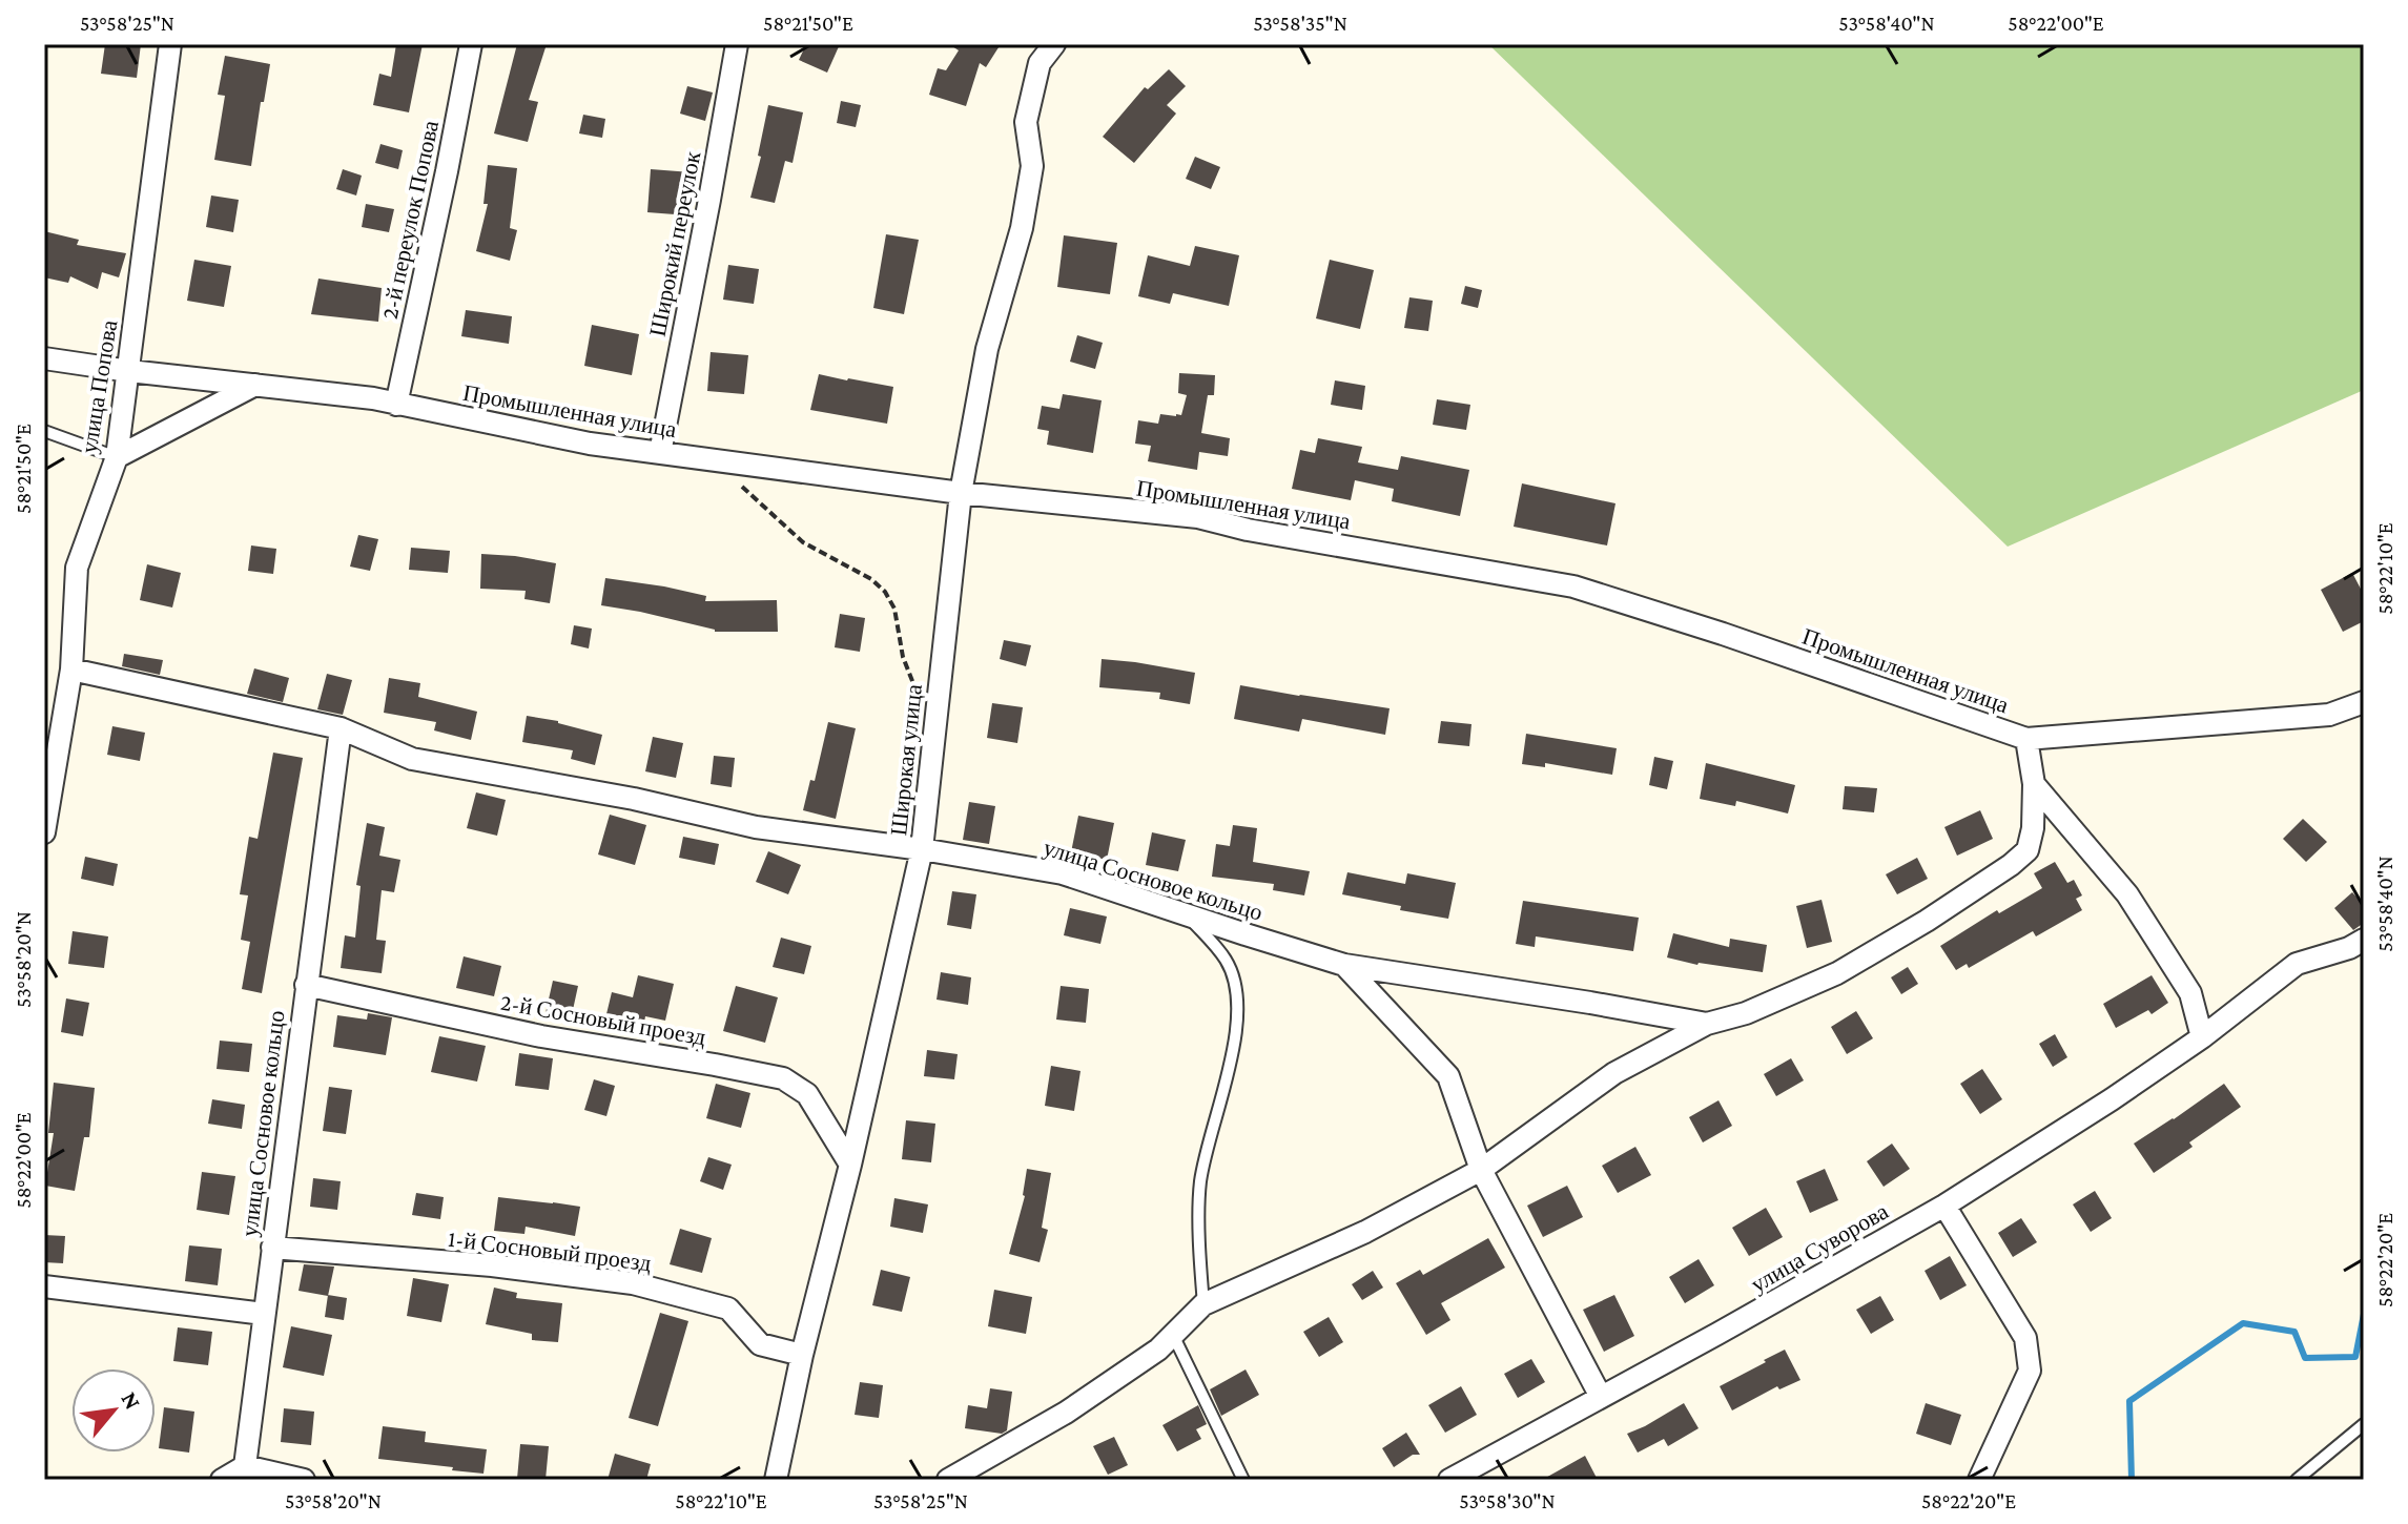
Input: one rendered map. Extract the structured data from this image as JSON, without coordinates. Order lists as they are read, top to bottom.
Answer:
{
  "streets": {
    "street": [
      "2-й переулок Попова",
      "Широкий переулок",
      "улица Попова",
      "Промышленная улица",
      "Широкая улица",
      "улица Сосновое кольцо",
      "2-й Сосновый проезд",
      "улица Суворова",
      "1-й Сосновый проезд"
    ]
  },
  "crossings": [
    ["2-й переулок Попова", "Промышленная улица"],
    ["Широкий переулок", "Промышленная улица"],
    ["улица Попова", "Промышленная улица"],
    ["улица Попова", "улица Сосновое кольцо"],
    ["Промышленная улица", "Широкая улица"],
    ["Промышленная улица", "улица Сосновое кольцо"],
    ["Широкая улица", "улица Сосновое кольцо"],
    ["Широкая улица", "2-й Сосновый проезд"],
    ["Широкая улица", "1-й Сосновый проезд"],
    ["улица Сосновое кольцо", "2-й Сосновый проезд"],
    ["улица Сосновое кольцо", "1-й Сосновый проезд"]
  ],
  "north": "top right",
  "coordinates": [
    "53°58'25\"N",
    "58°21'50\"E",
    "53°58'35\"N",
    "53°58'40\"N",
    "58°22'00\"E",
    "58°22'10\"E",
    "53°58'20\"N",
    "58°22'20\"E",
    "53°58'30\"N"
  ]
}
